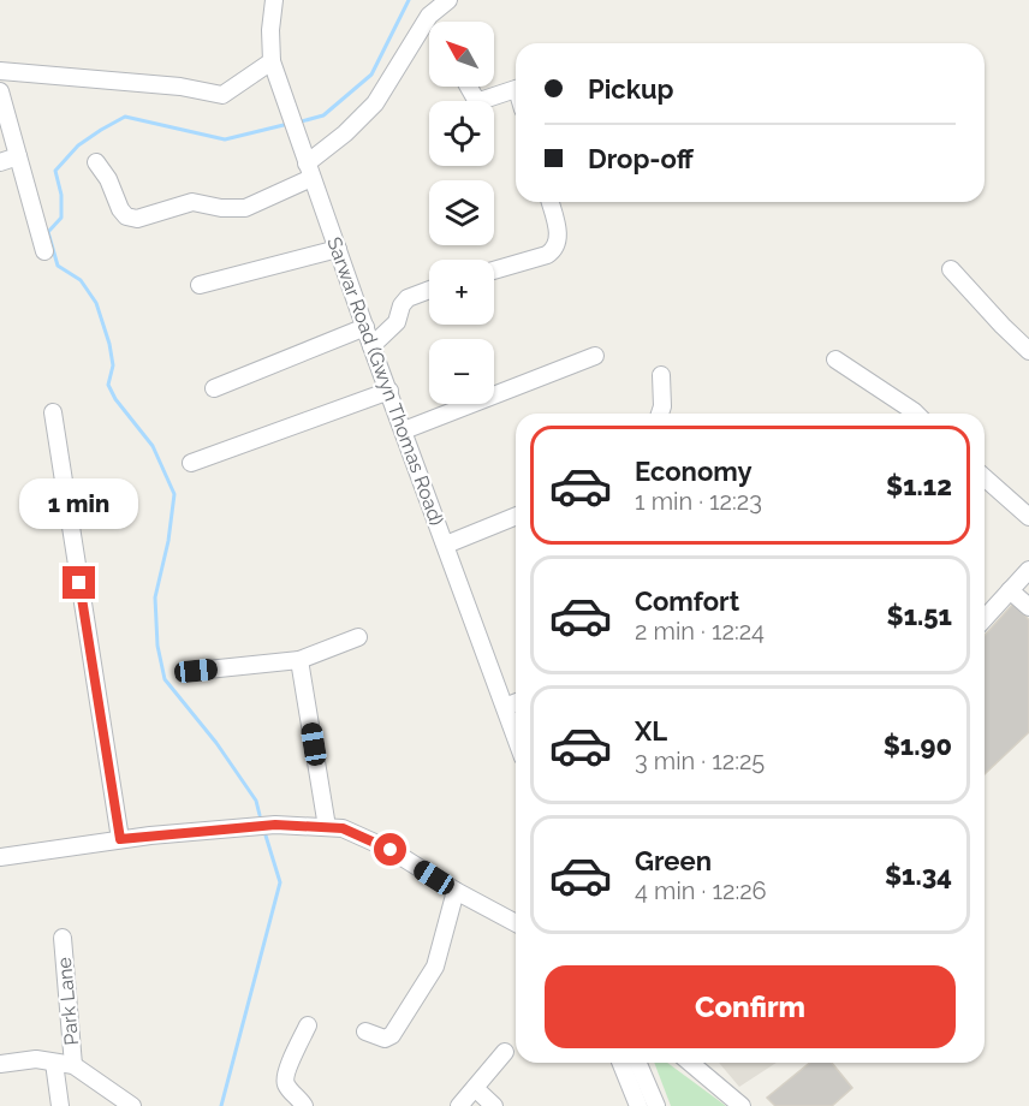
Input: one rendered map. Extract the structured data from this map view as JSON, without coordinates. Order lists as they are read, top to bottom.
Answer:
{
  "streets": {
    "street": ["Sarwar Road (Gwyn Thomas Road)", "Park Lane"]
  },
  "north": "top left",
  "page": {
    "map_buttons": ["+", "−"],
    "banner": ["Pickup", "Drop-off"],
    "list": [
      {
        "name": "Economy",
        "note": "1 min · 12:23",
        "value": "$1.12"
      },
      {
        "name": "Comfort",
        "note": "2 min · 12:24",
        "value": "$1.51"
      },
      {
        "name": "XL",
        "note": "3 min · 12:25",
        "value": "$1.90"
      },
      {
        "name": "Green",
        "note": "4 min · 12:26",
        "value": "$1.34"
      }
    ],
    "bubble": "1 min",
    "buttons": "Confirm"
  }
}
